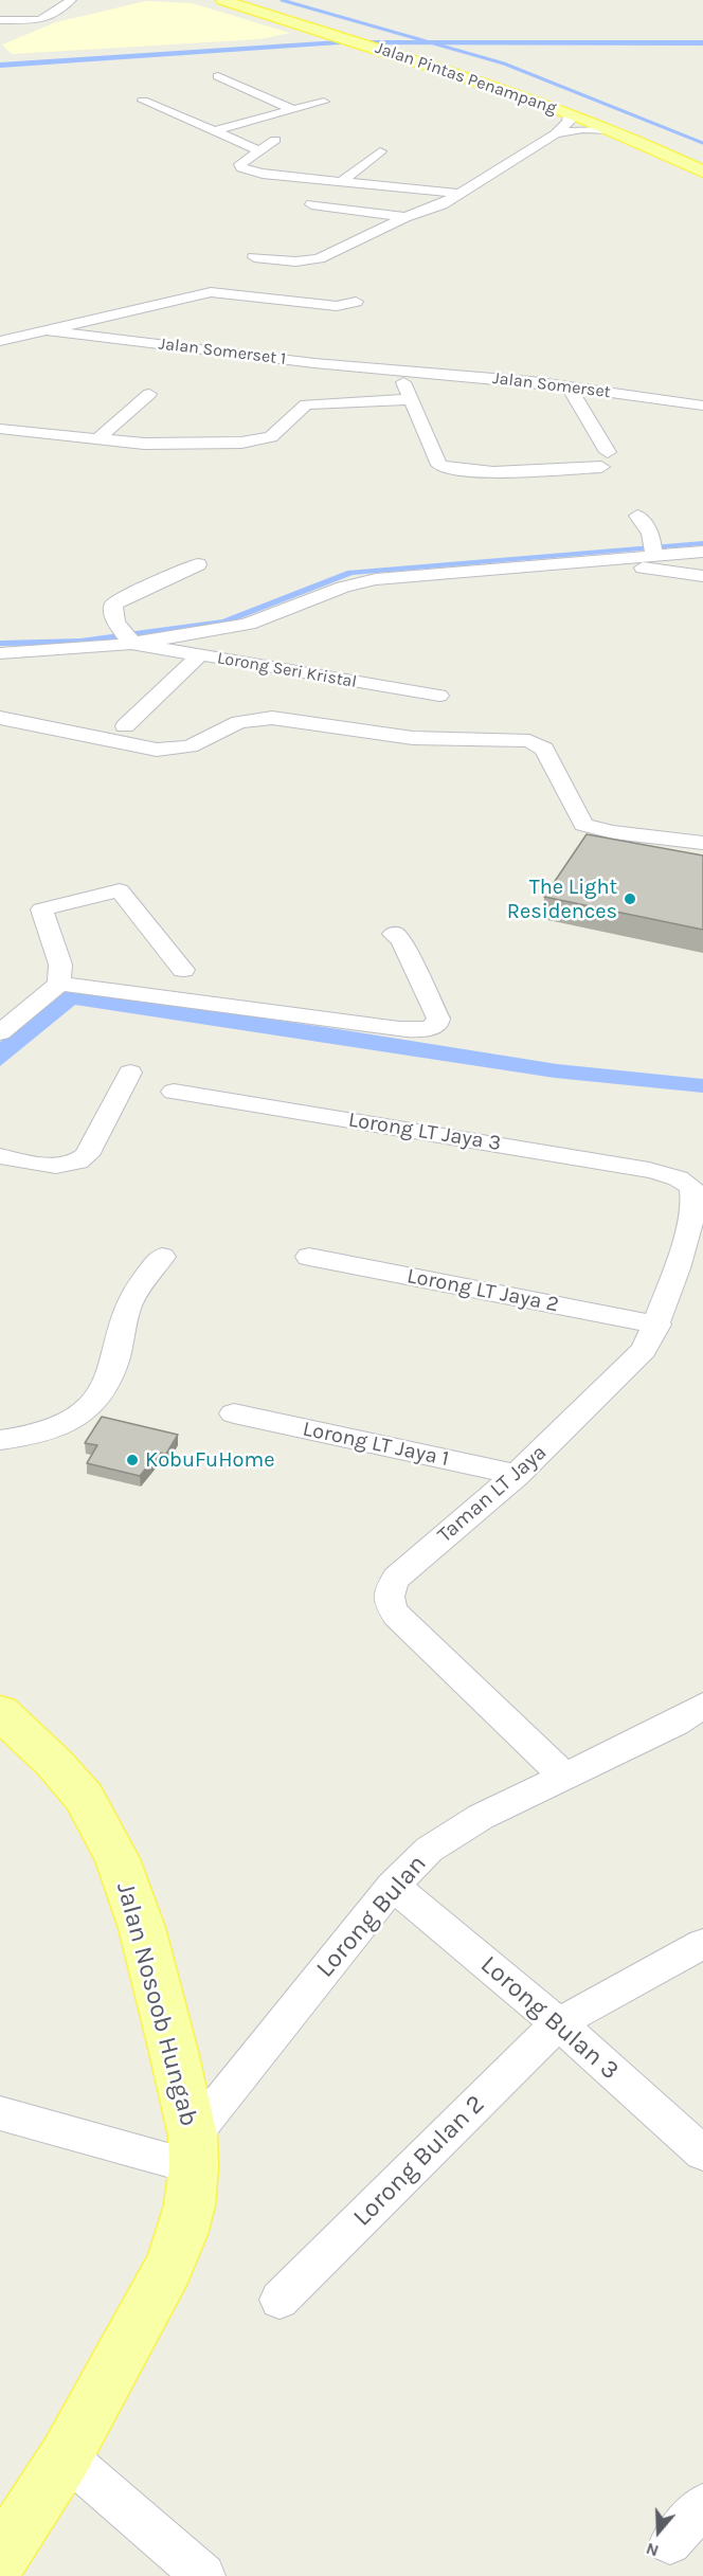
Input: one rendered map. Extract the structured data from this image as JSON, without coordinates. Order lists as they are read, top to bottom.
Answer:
{
  "streets": {
    "main road": ["Jalan Pintas Penampang", "Jalan Nosoob Hungab"],
    "street": [
      "Jalan Somerset 1",
      "Jalan Somerset",
      "Lorong Seri Kristal",
      "Lorong LT Jaya 3",
      "Lorong LT Jaya 2",
      "Lorong LT Jaya 1",
      "Taman LT Jaya",
      "Lorong Bulan",
      "Lorong Bulan 3",
      "Lorong Bulan 2"
    ]
  },
  "crossings": [
    ["Jalan Somerset 1", "Jalan Somerset"],
    ["Lorong LT Jaya 3", "Taman LT Jaya"],
    ["Lorong LT Jaya 2", "Taman LT Jaya"],
    ["Lorong LT Jaya 1", "Taman LT Jaya"],
    ["Taman LT Jaya", "Lorong Bulan"],
    ["Lorong Bulan", "Jalan Nosoob Hungab"],
    ["Lorong Bulan", "Lorong Bulan 3"],
    ["Lorong Bulan 3", "Lorong Bulan 2"]
  ],
  "places": ["The Light Residences", "KobuFuHome"],
  "north": "bottom"
}
